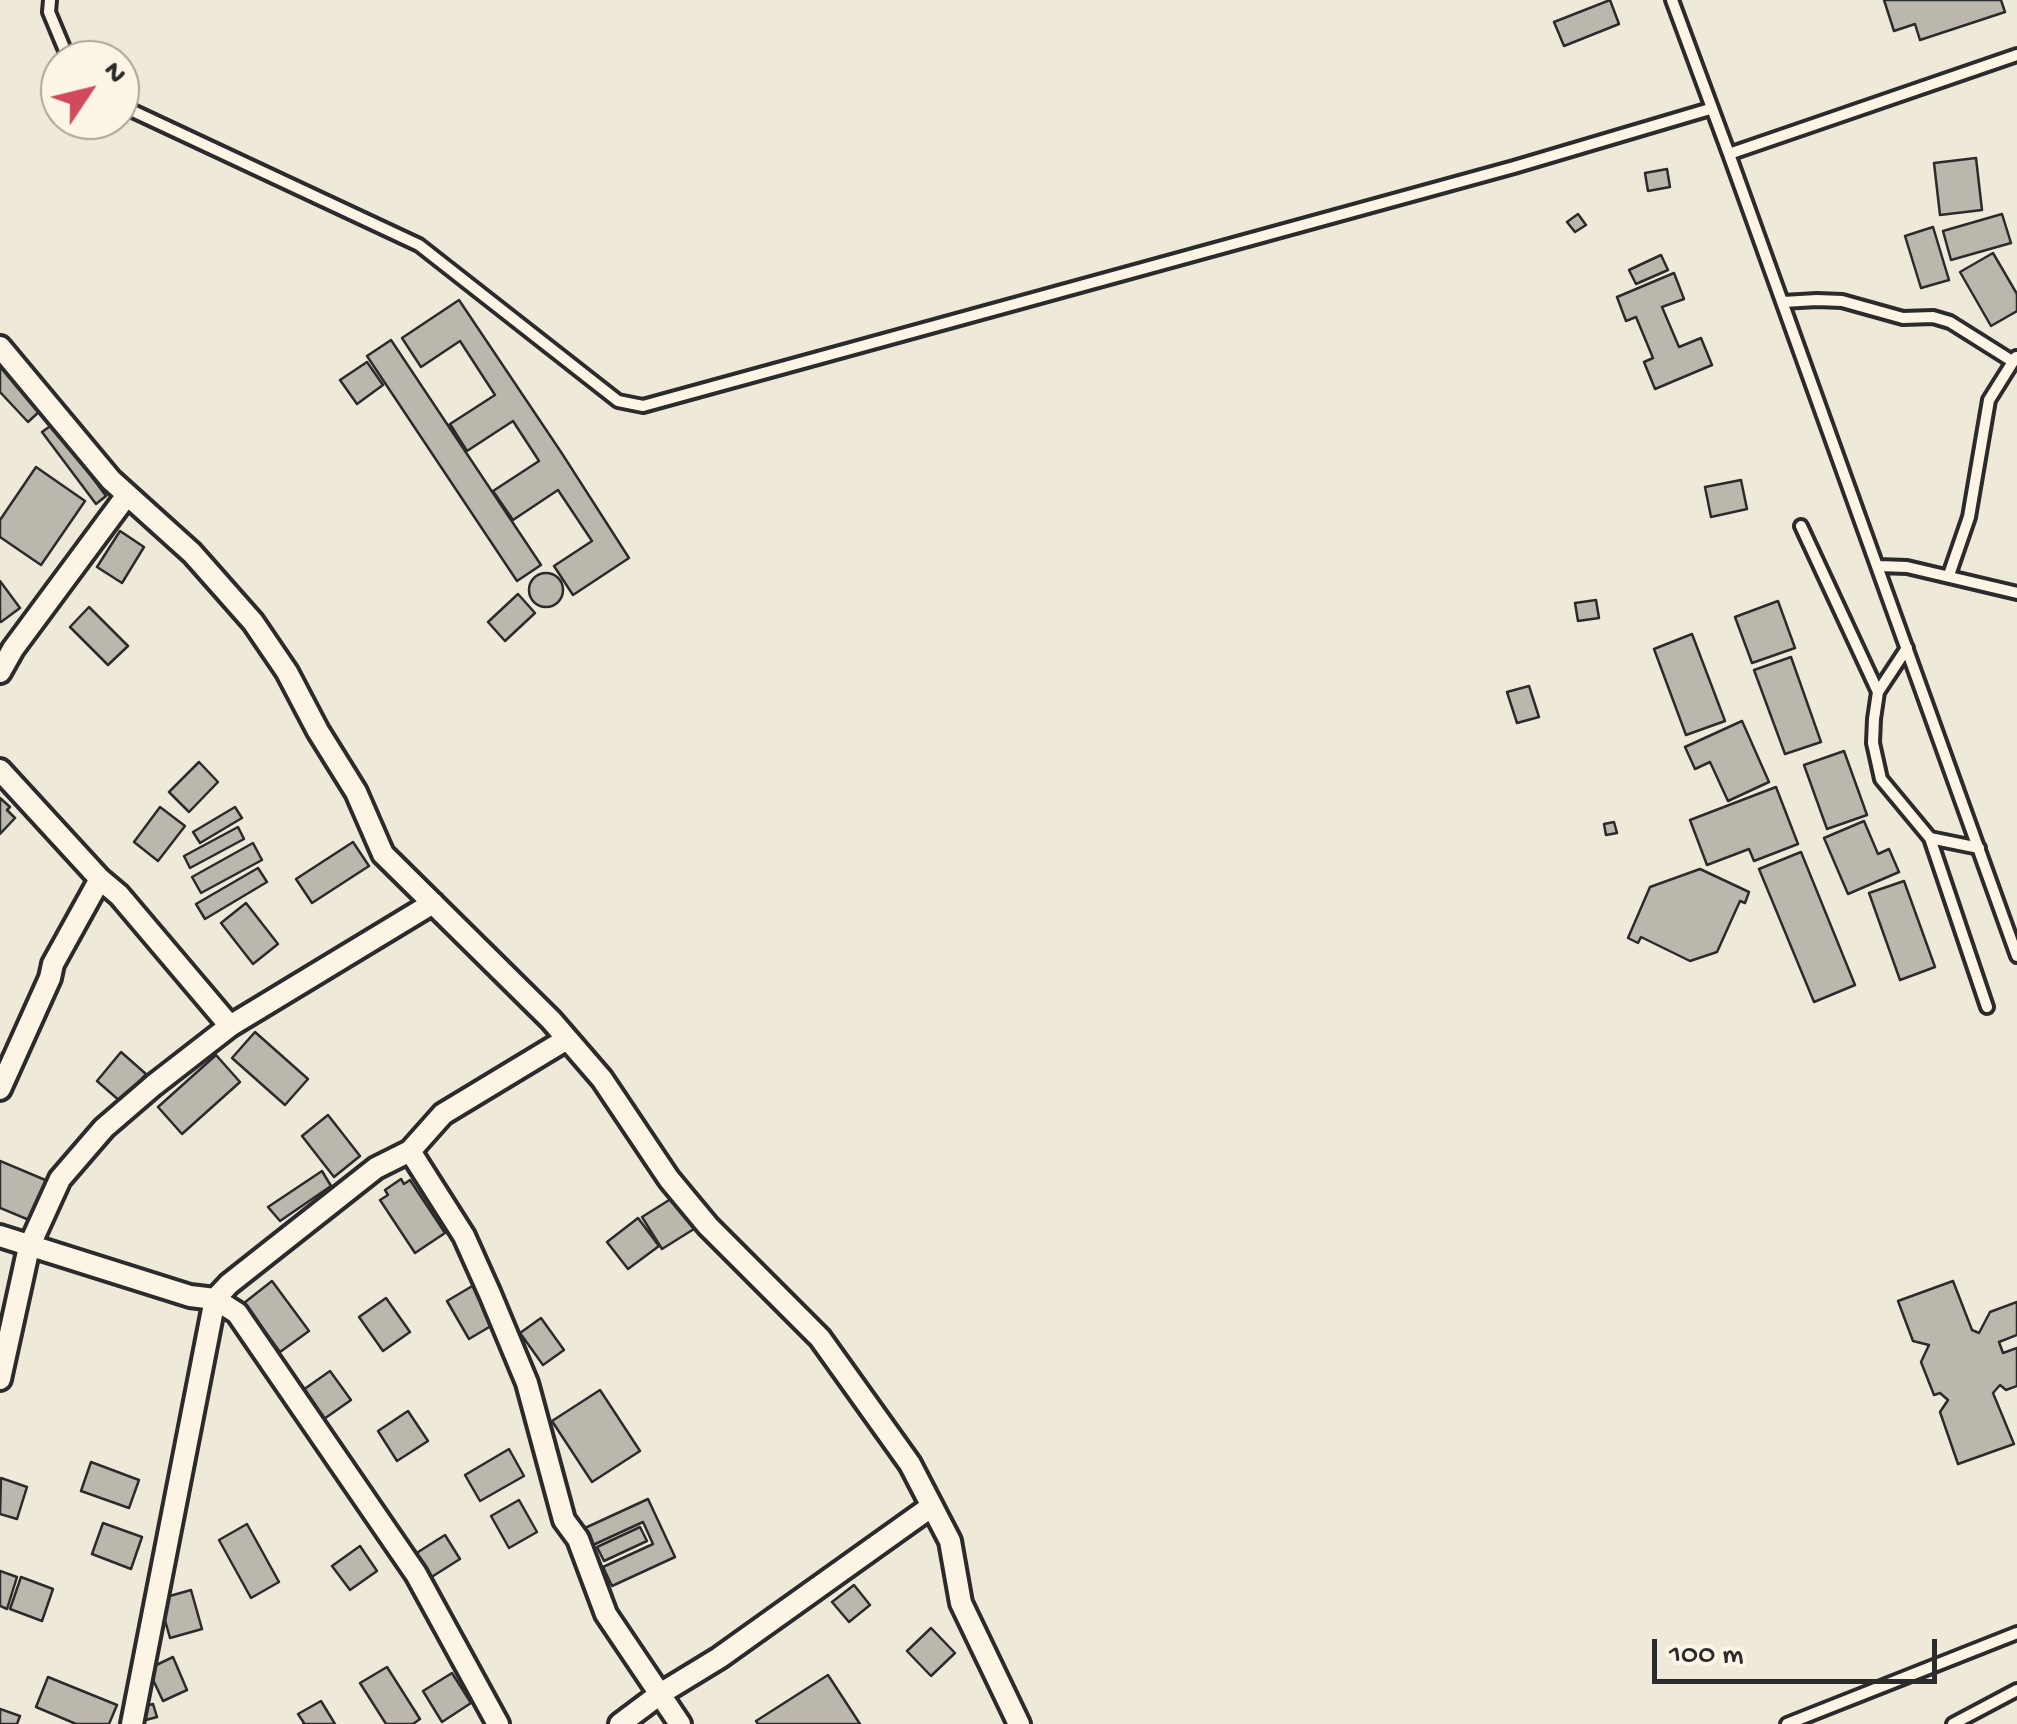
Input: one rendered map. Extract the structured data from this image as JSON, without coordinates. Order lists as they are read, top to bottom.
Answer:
{
  "scale_bar": "100 m",
  "north": "top right"
}
